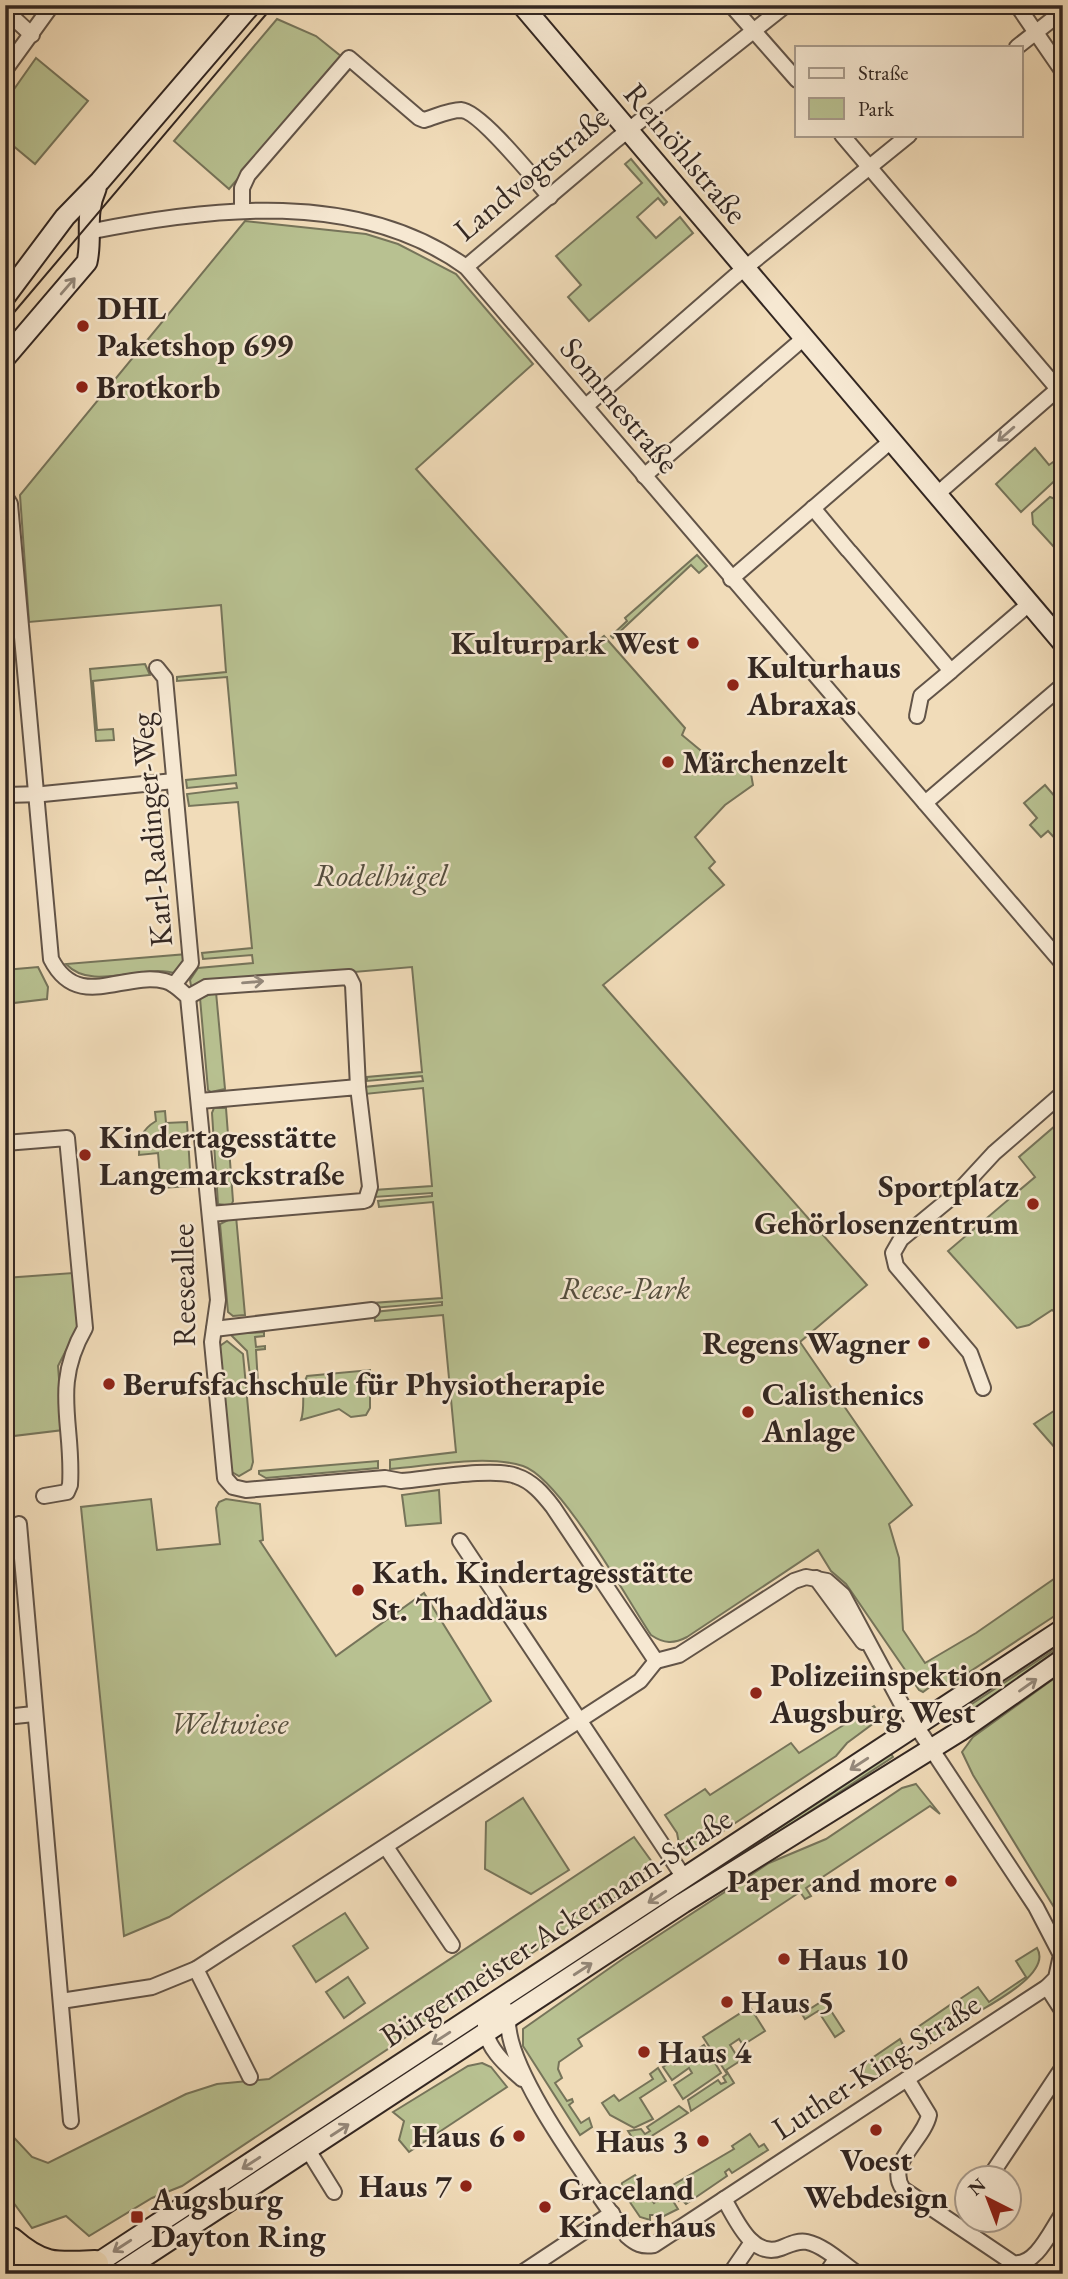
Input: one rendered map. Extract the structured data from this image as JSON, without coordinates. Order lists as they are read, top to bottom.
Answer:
{
  "streets": {
    "main road": ["Reinöhlstraße", "Landvogtstraße", "Bürgermeister-Ackermann-Straße"],
    "street": [
      "Sommestraße",
      "Karl-Radinger-Weg",
      "Reeseallee",
      "Luther-King-Straße"
    ]
  },
  "crossings": [
    ["Reinöhlstraße", "Landvogtstraße"],
    ["Landvogtstraße", "Sommestraße"],
    ["Bürgermeister-Ackermann-Straße", "Luther-King-Straße"]
  ],
  "parks": ["Rodelhügel", "Reese-Park", "Weltwiese"],
  "places": {
    "other": [
      "DHL Paketshop 699",
      "Brotkorb",
      "Kulturpark West",
      "Kulturhaus Abraxas",
      "Märchenzelt",
      "Kindertagesstätte Langemarckstraße",
      "Sportplatz Gehörlosenzentrum",
      "Regens Wagner",
      "Berufsfachschule für Physiotherapie",
      "Calisthenics Anlage",
      "Kath. Kindertagesstätte St. Thaddäus",
      "Polizeiinspektion Augsburg West",
      "Paper and more",
      "Haus 10",
      "Haus 5",
      "Haus 4",
      "Voest Webdesign",
      "Haus 6",
      "Haus 3",
      "Haus 7",
      "Graceland Kinderhaus"
    ],
    "transit": ["Augsburg Dayton Ring"]
  },
  "legend": ["Straße", "Park"],
  "north": "top left"
}
